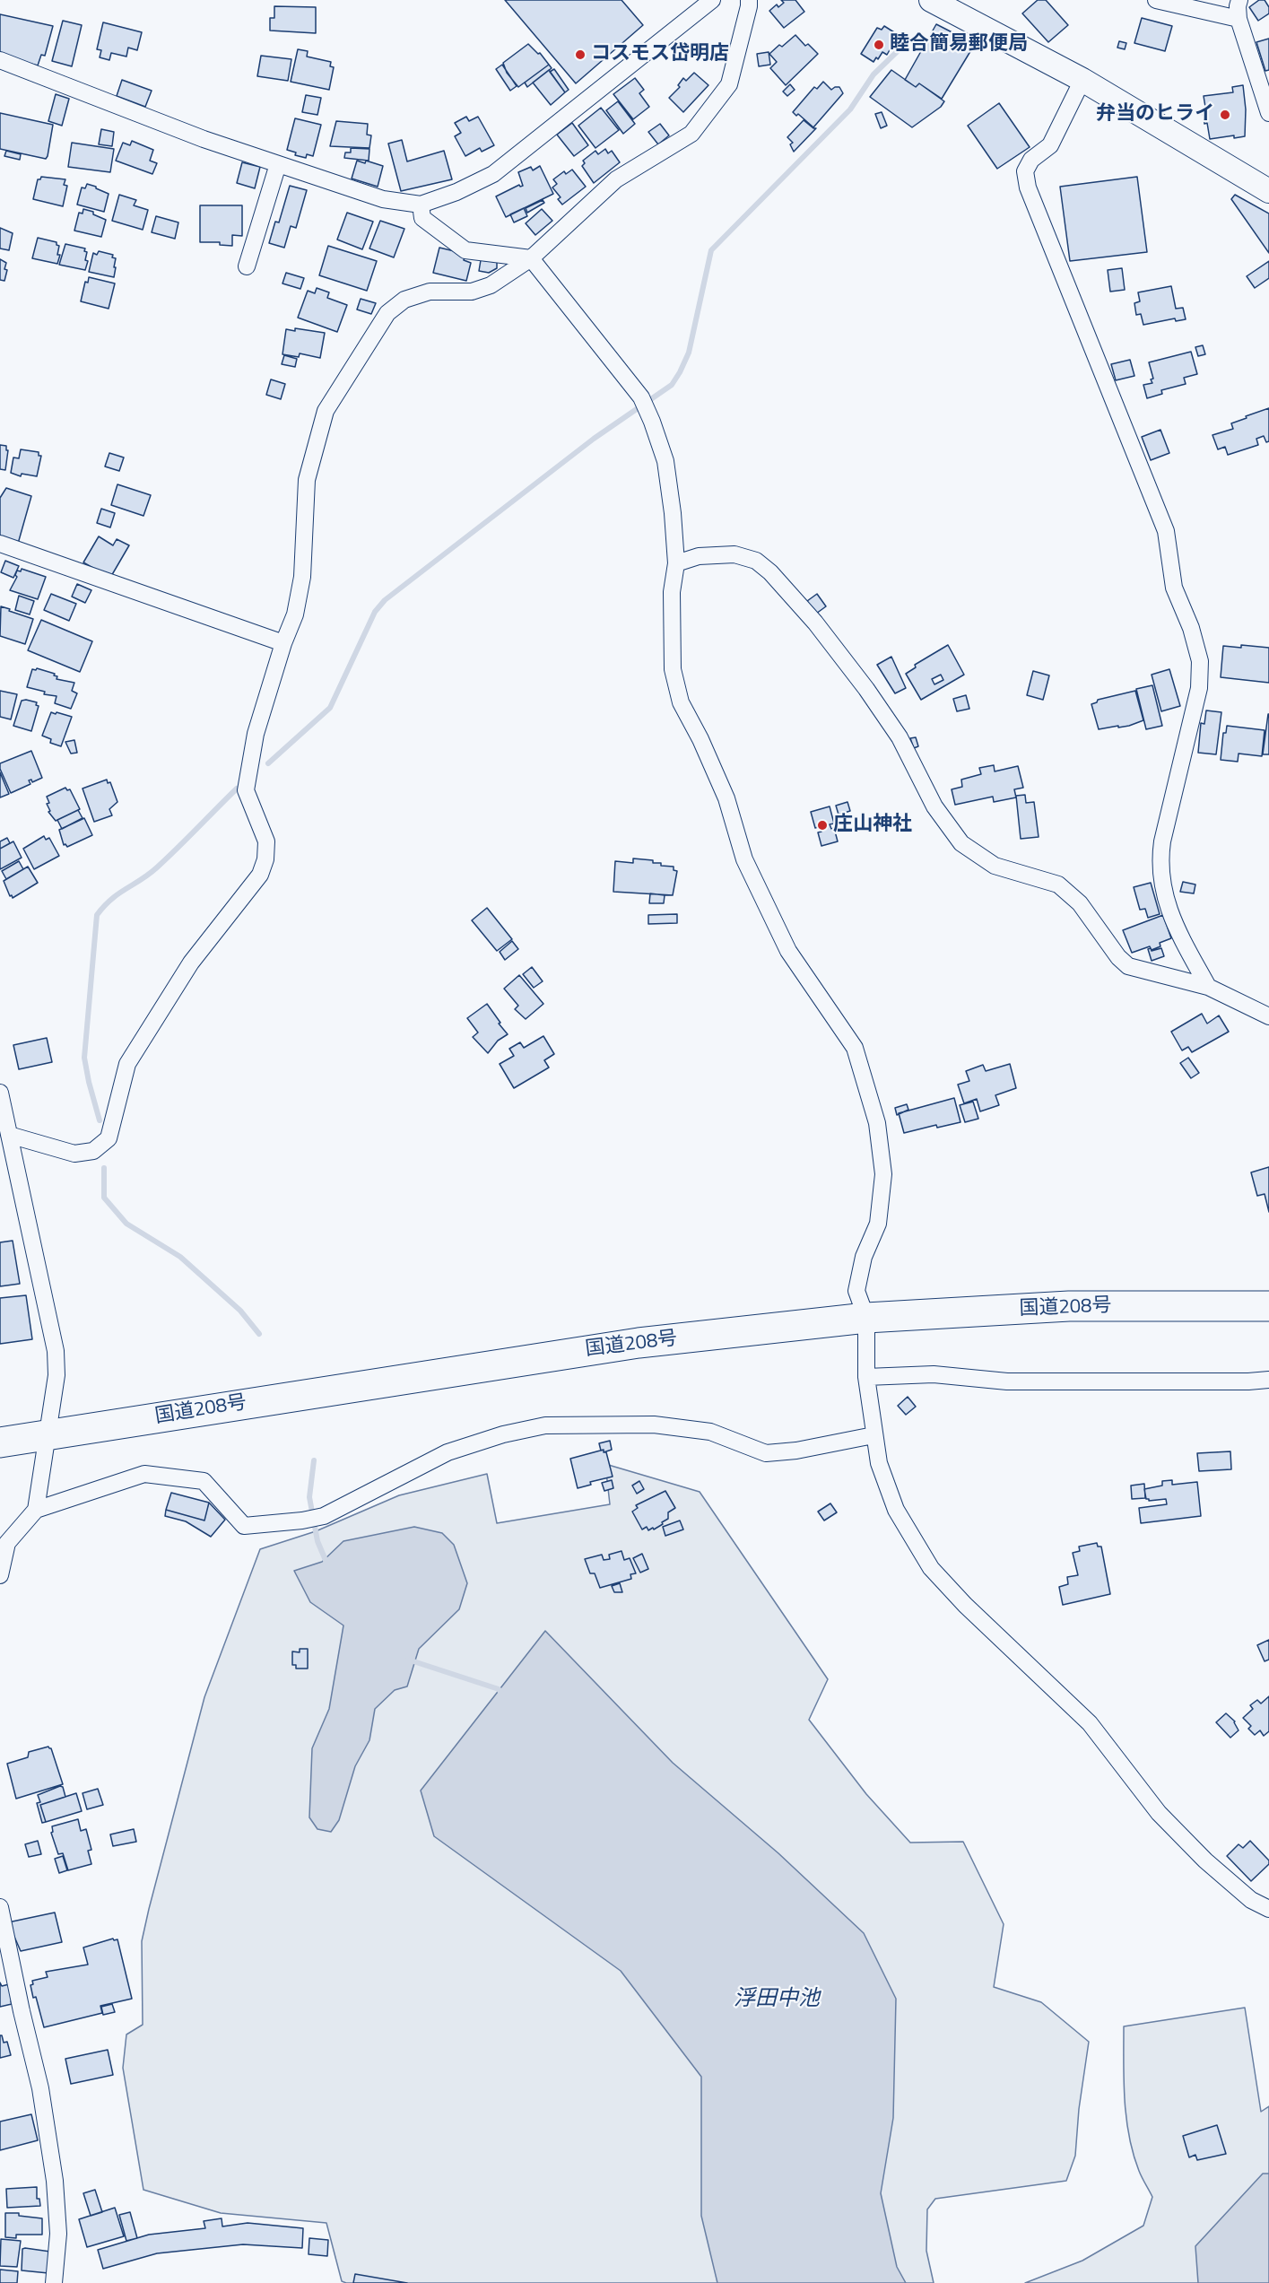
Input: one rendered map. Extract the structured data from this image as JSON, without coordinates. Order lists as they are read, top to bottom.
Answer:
{
  "streets": {
    "highway": ["国道208号"]
  },
  "water": ["浮田中池"],
  "places": [
    "睦合簡易郵便局",
    "コスモス岱明店",
    "弁当のヒライ",
    "庄山神社"
  ]
}
